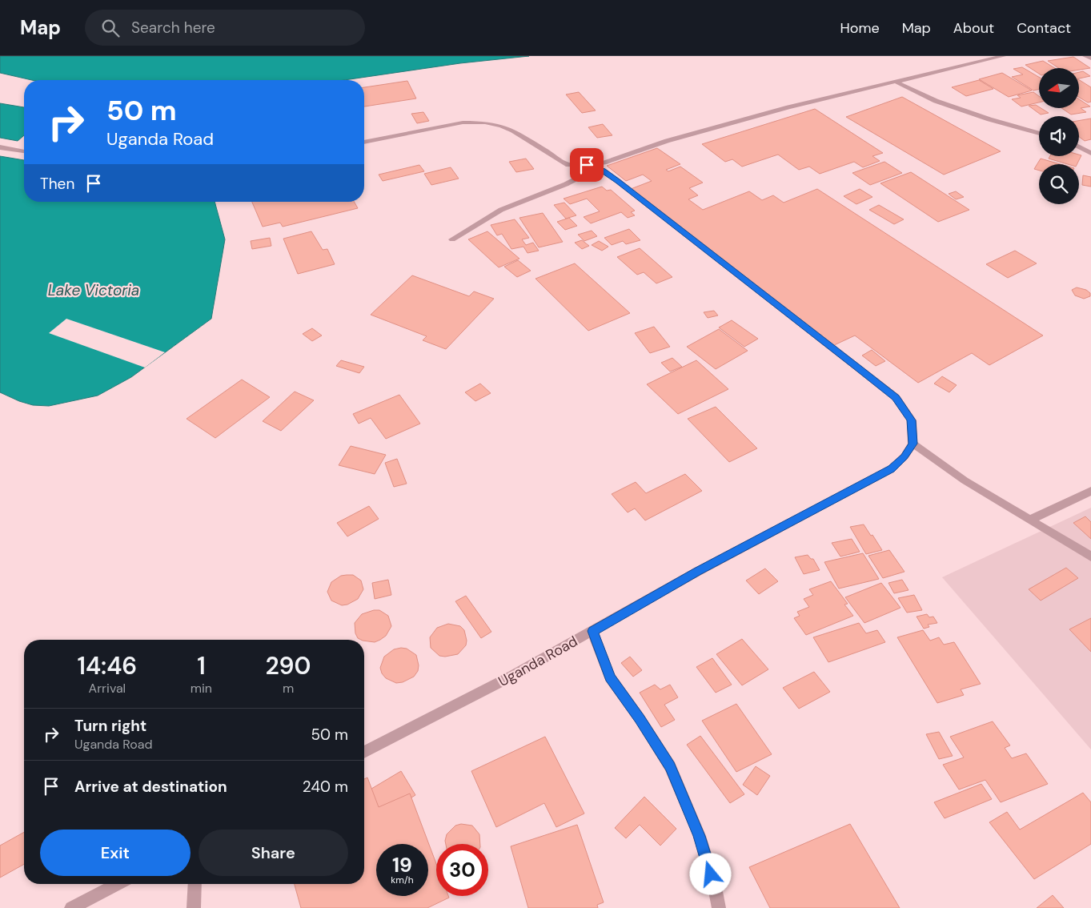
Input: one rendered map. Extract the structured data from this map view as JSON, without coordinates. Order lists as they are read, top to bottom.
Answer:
{
  "streets": {
    "street": ["Uganda Road"]
  },
  "water": ["Lake Victoria"],
  "north": "left",
  "page": {
    "header": "Map",
    "search": "Search here",
    "nav": [
      "Home",
      "Map",
      "About",
      "Contact"
    ],
    "turn": ["50 m", "Uganda Road"],
    "then": "Then",
    "eta": [
      "14:46",
      "Arrival",
      "1",
      "min",
      "290",
      "m"
    ],
    "list": [
      {
        "name": "Turn right",
        "note": "Uganda Road",
        "value": "50 m"
      },
      {
        "name": "Arrive at destination",
        "value": "240 m"
      }
    ],
    "buttons": ["Exit", "Share"],
    "speed": "19 km/h",
    "limit": "30"
  }
}
